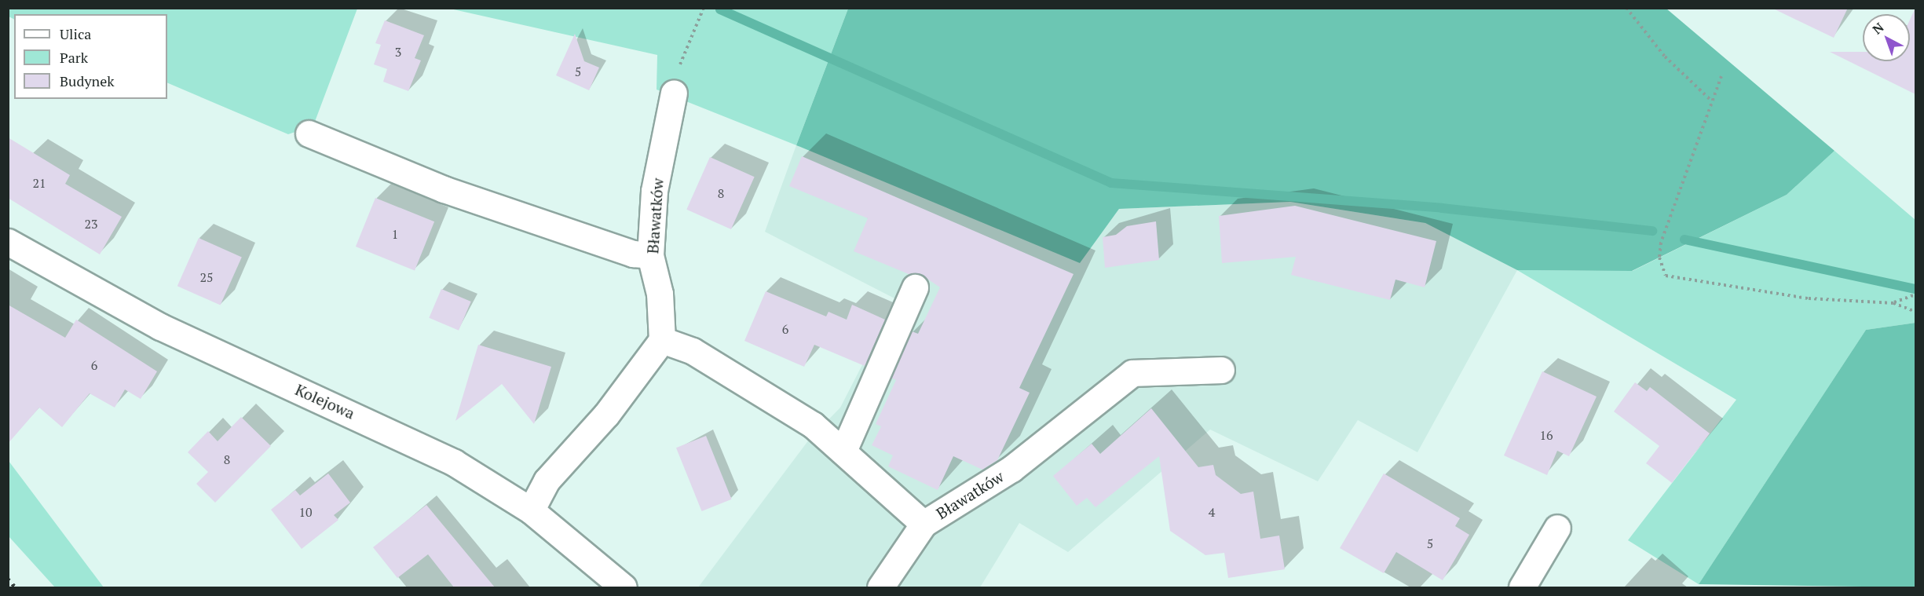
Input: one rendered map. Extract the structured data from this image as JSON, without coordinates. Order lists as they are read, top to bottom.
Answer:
{
  "streets": {
    "street": ["Bławatków", "Kolejowa"]
  },
  "house_numbers": [
    "3",
    "5",
    "21",
    "8",
    "23",
    "1",
    "25",
    "6",
    "6",
    "16",
    "8",
    "10",
    "4",
    "5"
  ],
  "legend": ["Ulica", "Park", "Budynek"],
  "north": "top left"
}
